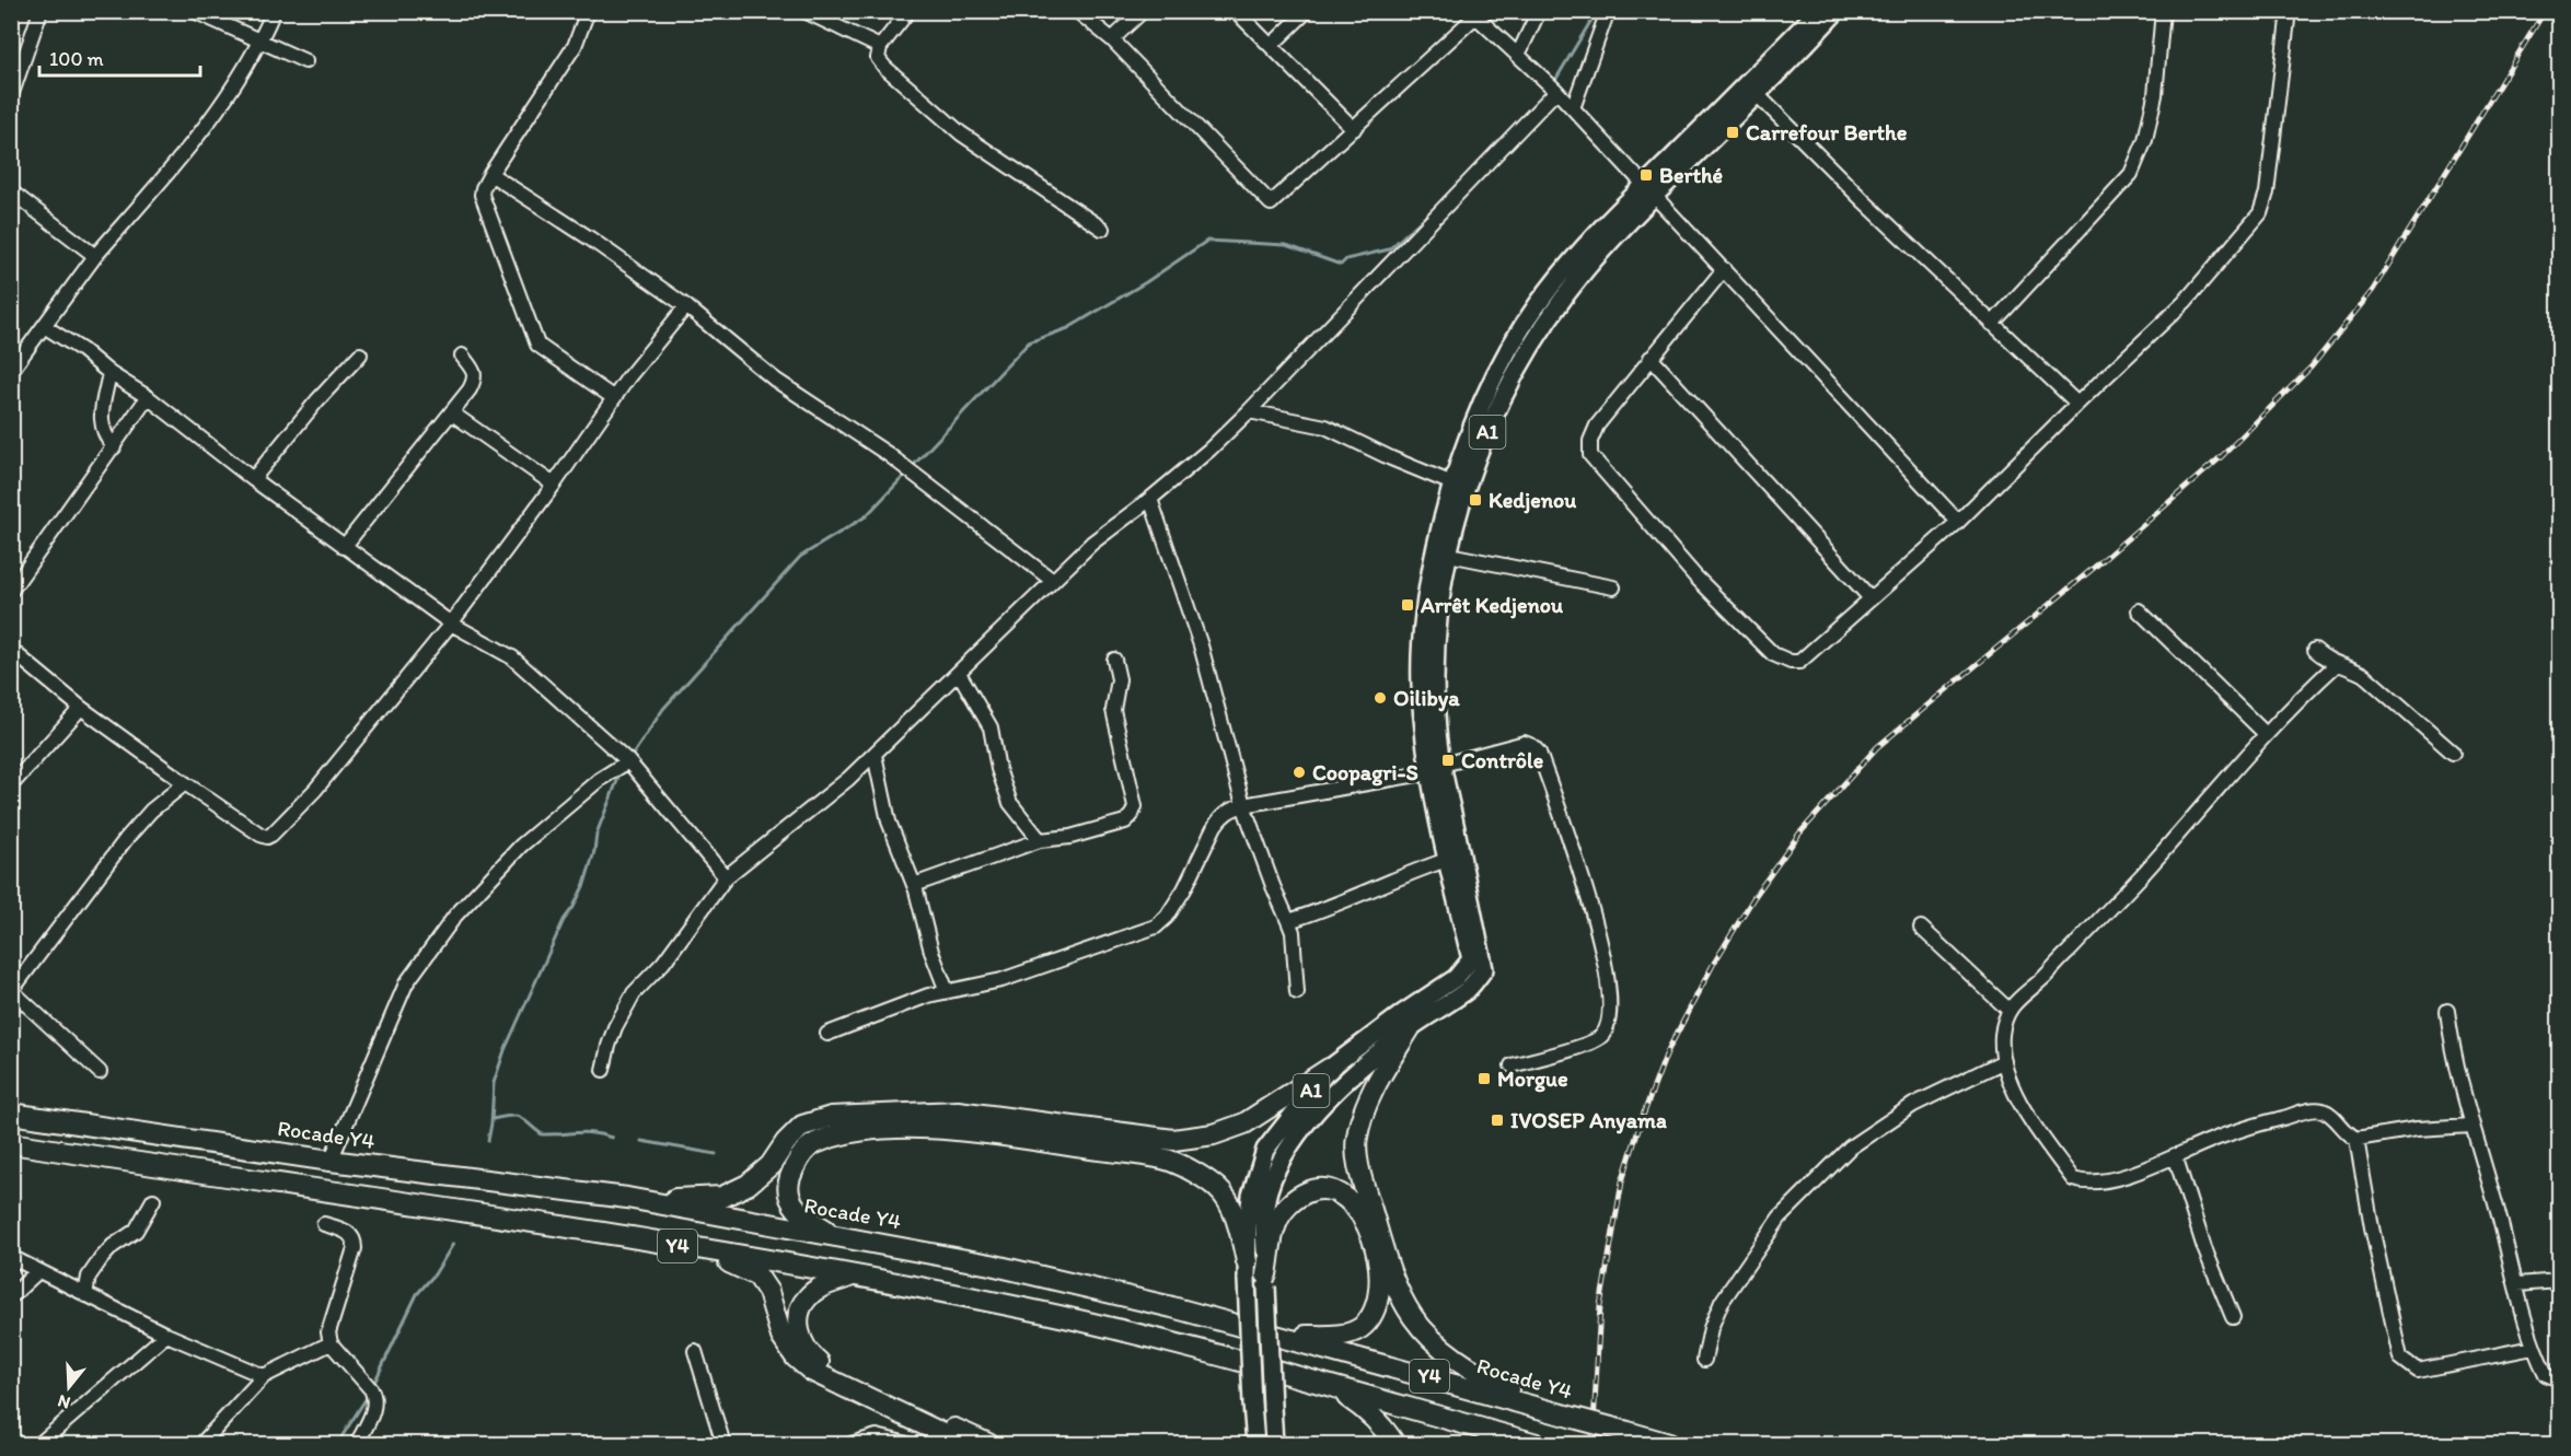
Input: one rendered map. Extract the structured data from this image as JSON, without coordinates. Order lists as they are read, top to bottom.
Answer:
{
  "streets": {
    "highway": ["Rocade Y4", "Y4"],
    "main road": ["A1"]
  },
  "places": {
    "transit": [
      "Carrefour Berthe",
      "Berthé",
      "Kedjenou",
      "Arrêt Kedjenou",
      "Contrôle",
      "Morgue",
      "IVOSEP Anyama"
    ],
    "other": ["Oilibya", "Coopagri-S"]
  },
  "scale_bar": "100 m",
  "north": "bottom"
}
